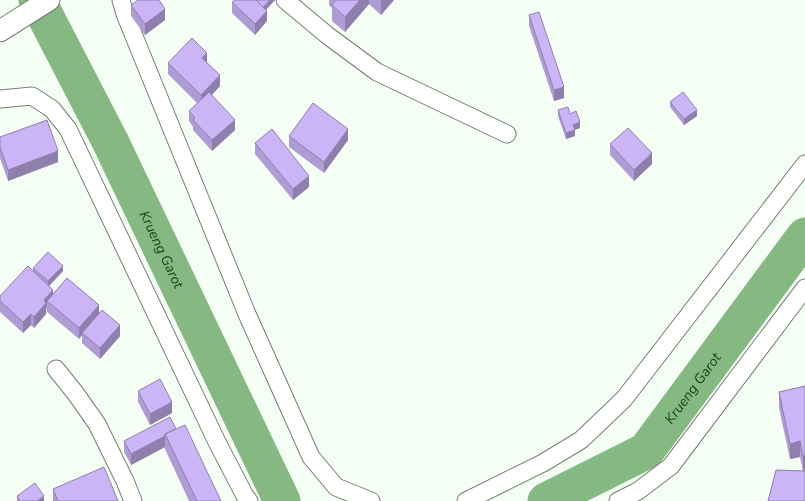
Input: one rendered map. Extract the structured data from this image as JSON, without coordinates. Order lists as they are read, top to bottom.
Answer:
{
  "water": ["Krueng Garot"]
}
